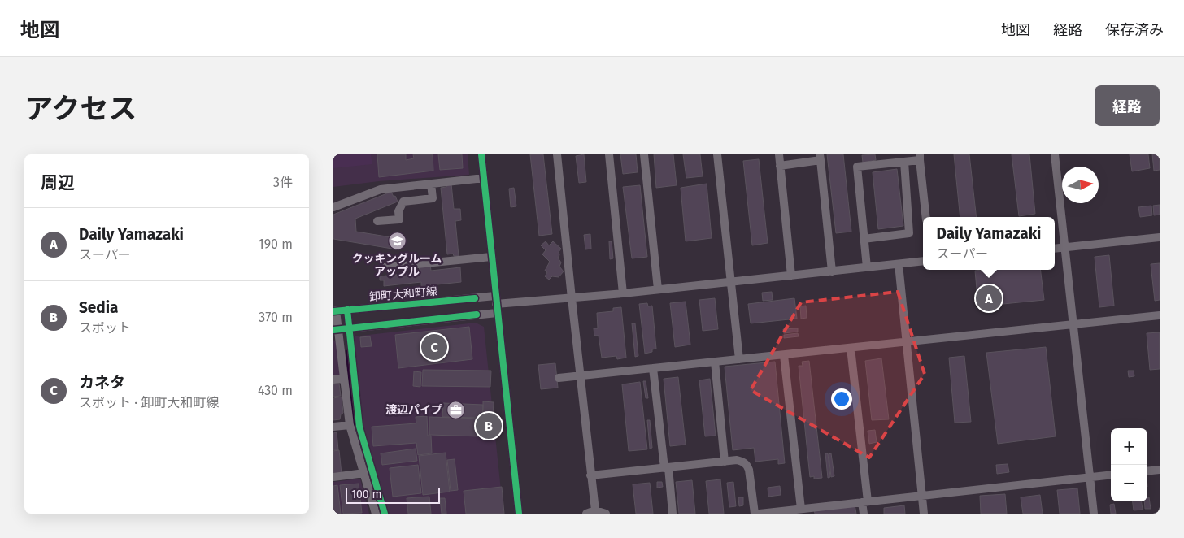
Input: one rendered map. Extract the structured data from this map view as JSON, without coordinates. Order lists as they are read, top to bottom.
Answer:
{
  "streets": {
    "street": ["卸町大和町線"]
  },
  "places": {
    "school or university": ["クッキングルーム アップル"],
    "office": ["渡辺パイプ"]
  },
  "scale_bar": "100 m",
  "north": "right",
  "page": {
    "header": "地図",
    "nav": ["地図", "経路", "保存済み"],
    "title": "アクセス",
    "buttons": "経路",
    "heading": ["周辺", "3件"],
    "list": [
      {
        "mark": "A",
        "name": "Daily Yamazaki",
        "note": "スーパー",
        "value": "190 m"
      },
      {
        "mark": "B",
        "name": "Sedia",
        "note": "スポット",
        "value": "370 m"
      },
      {
        "mark": "C",
        "name": "カネタ",
        "note": "スポット · 卸町大和町線",
        "value": "430 m"
      }
    ],
    "popup": ["Daily Yamazaki", "スーパー"],
    "pins": ["A", "C", "B"],
    "map_buttons": ["+", "−"],
    "scale": "100 m"
  }
}
